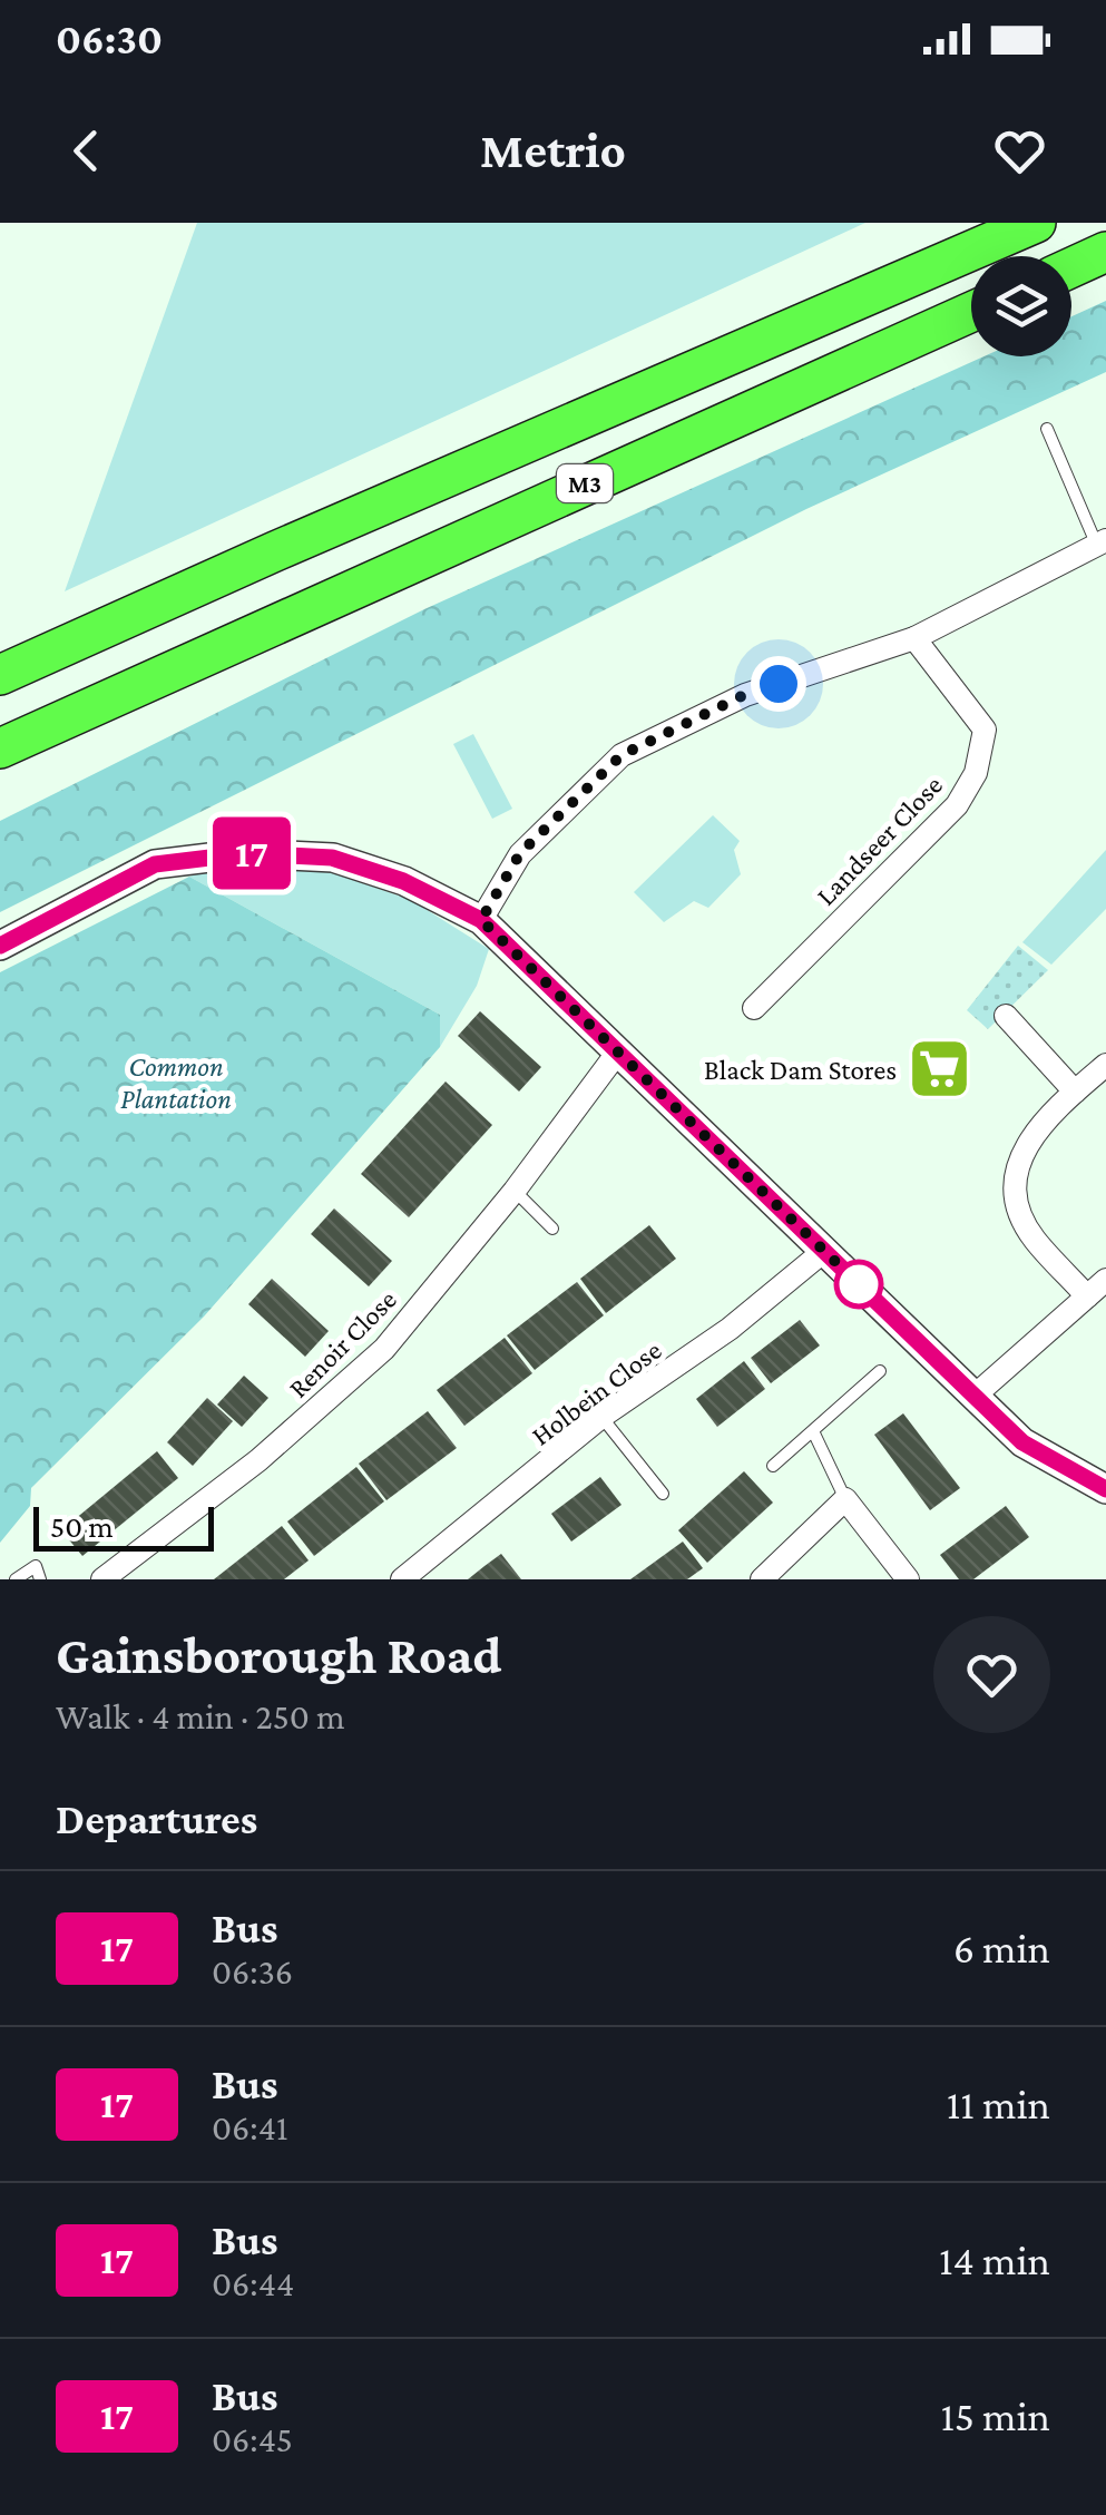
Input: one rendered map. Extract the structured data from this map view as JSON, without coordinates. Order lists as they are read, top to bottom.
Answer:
{
  "streets": {
    "highway": ["M3"],
    "street": ["Landseer Close", "Renoir Close", "Holbein Close"]
  },
  "parks": ["Common Plantation"],
  "places": {
    "supermarket": ["Black Dam Stores"]
  },
  "lines": ["bus line 17"],
  "scale_bar": "50 m",
  "page": {
    "status": "06:30",
    "header": "Metrio",
    "on_map": "17",
    "scale": "50 m",
    "heading": [
      ["Gainsborough Road", "Walk · 4 min · 250 m"],
      "Departures"
    ],
    "list": [
      {
        "mark": "17",
        "name": "Bus",
        "note": "06:36",
        "value": "6 min"
      },
      {
        "mark": "17",
        "name": "Bus",
        "note": "06:41",
        "value": "11 min"
      },
      {
        "mark": "17",
        "name": "Bus",
        "note": "06:44",
        "value": "14 min"
      },
      {
        "mark": "17",
        "name": "Bus",
        "note": "06:45",
        "value": "15 min"
      }
    ]
  }
}
